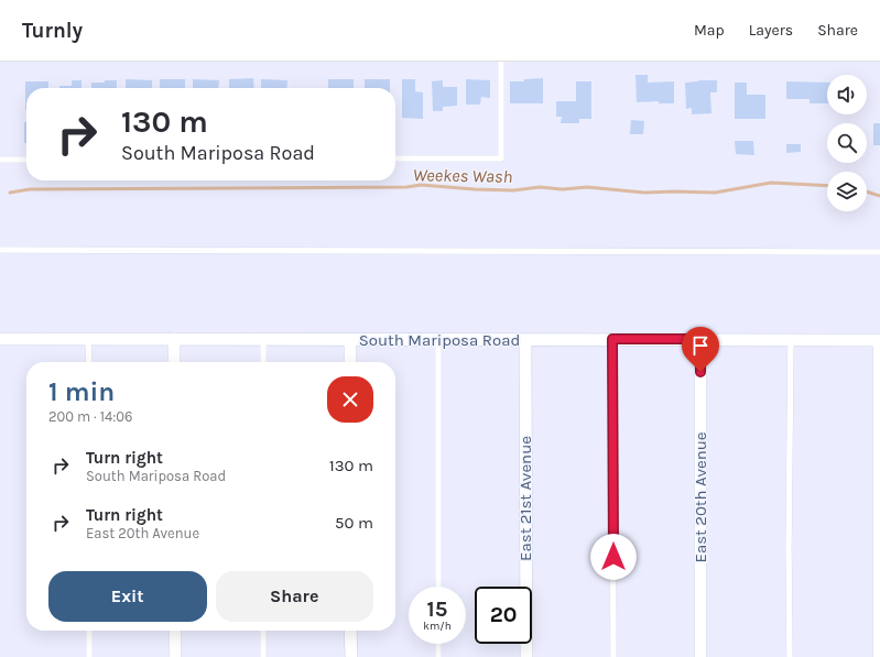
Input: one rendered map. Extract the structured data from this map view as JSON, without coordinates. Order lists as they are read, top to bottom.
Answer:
{
  "streets": {
    "street": ["South Mariposa Road", "East 20th Avenue", "East 21st Avenue"]
  },
  "crossings": [
    ["South Mariposa Road", "East 20th Avenue"],
    ["South Mariposa Road", "East 21st Avenue"]
  ],
  "water": ["Weekes Wash"],
  "page": {
    "header": "Turnly",
    "nav": ["Map", "Layers", "Share"],
    "turn": ["130 m", "South Mariposa Road"],
    "heading": ["1 min", "200 m · 14:06"],
    "list": [
      {
        "name": "Turn right",
        "note": "South Mariposa Road",
        "value": "130 m"
      },
      {
        "name": "Turn right",
        "note": "East 20th Avenue",
        "value": "50 m"
      }
    ],
    "buttons": ["Exit", "Share"],
    "speed": "15 km/h",
    "limit": "20"
  }
}
